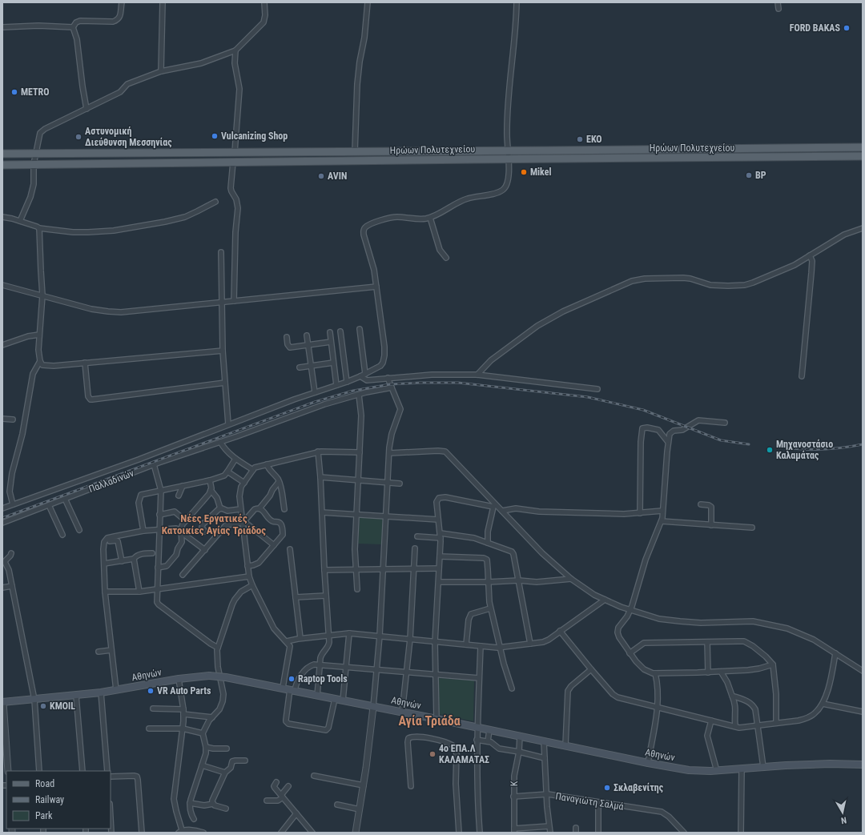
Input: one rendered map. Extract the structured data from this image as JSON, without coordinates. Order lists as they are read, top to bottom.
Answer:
{
  "streets": {
    "main road": ["Ηρώων Πολυτεχνείου", "Αθηνών"],
    "street": ["Παλλαδινών", "Κ", "Παναγιώτη Σαλμά"]
  },
  "crossings": [
    ["Αθηνών", "Κ"],
    ["Κ", "Παναγιώτη Σαλμά"]
  ],
  "districts": ["Νέες Εργατικές Κατοικίες Αγίας Τριάδος", "Αγία Τριάδα"],
  "places": [
    "FORD BAKAS",
    "METRO",
    "Vulcanizing Shop",
    "Αστυνομική Διεύθυνση Μεσσηνίας",
    "EKO",
    "Mikel",
    "BP",
    "AVIN",
    "Μηχανοστάσιο Καλαμάτας",
    "Raptop Tools",
    "VR Auto Parts",
    "KMOIL",
    "4ο ΕΠΑ.Λ ΚΑΛΑΜΑΤΑΣ",
    "Σκλαβενίτης"
  ],
  "legend": ["Road", "Railway", "Park"],
  "north": "bottom"
}
